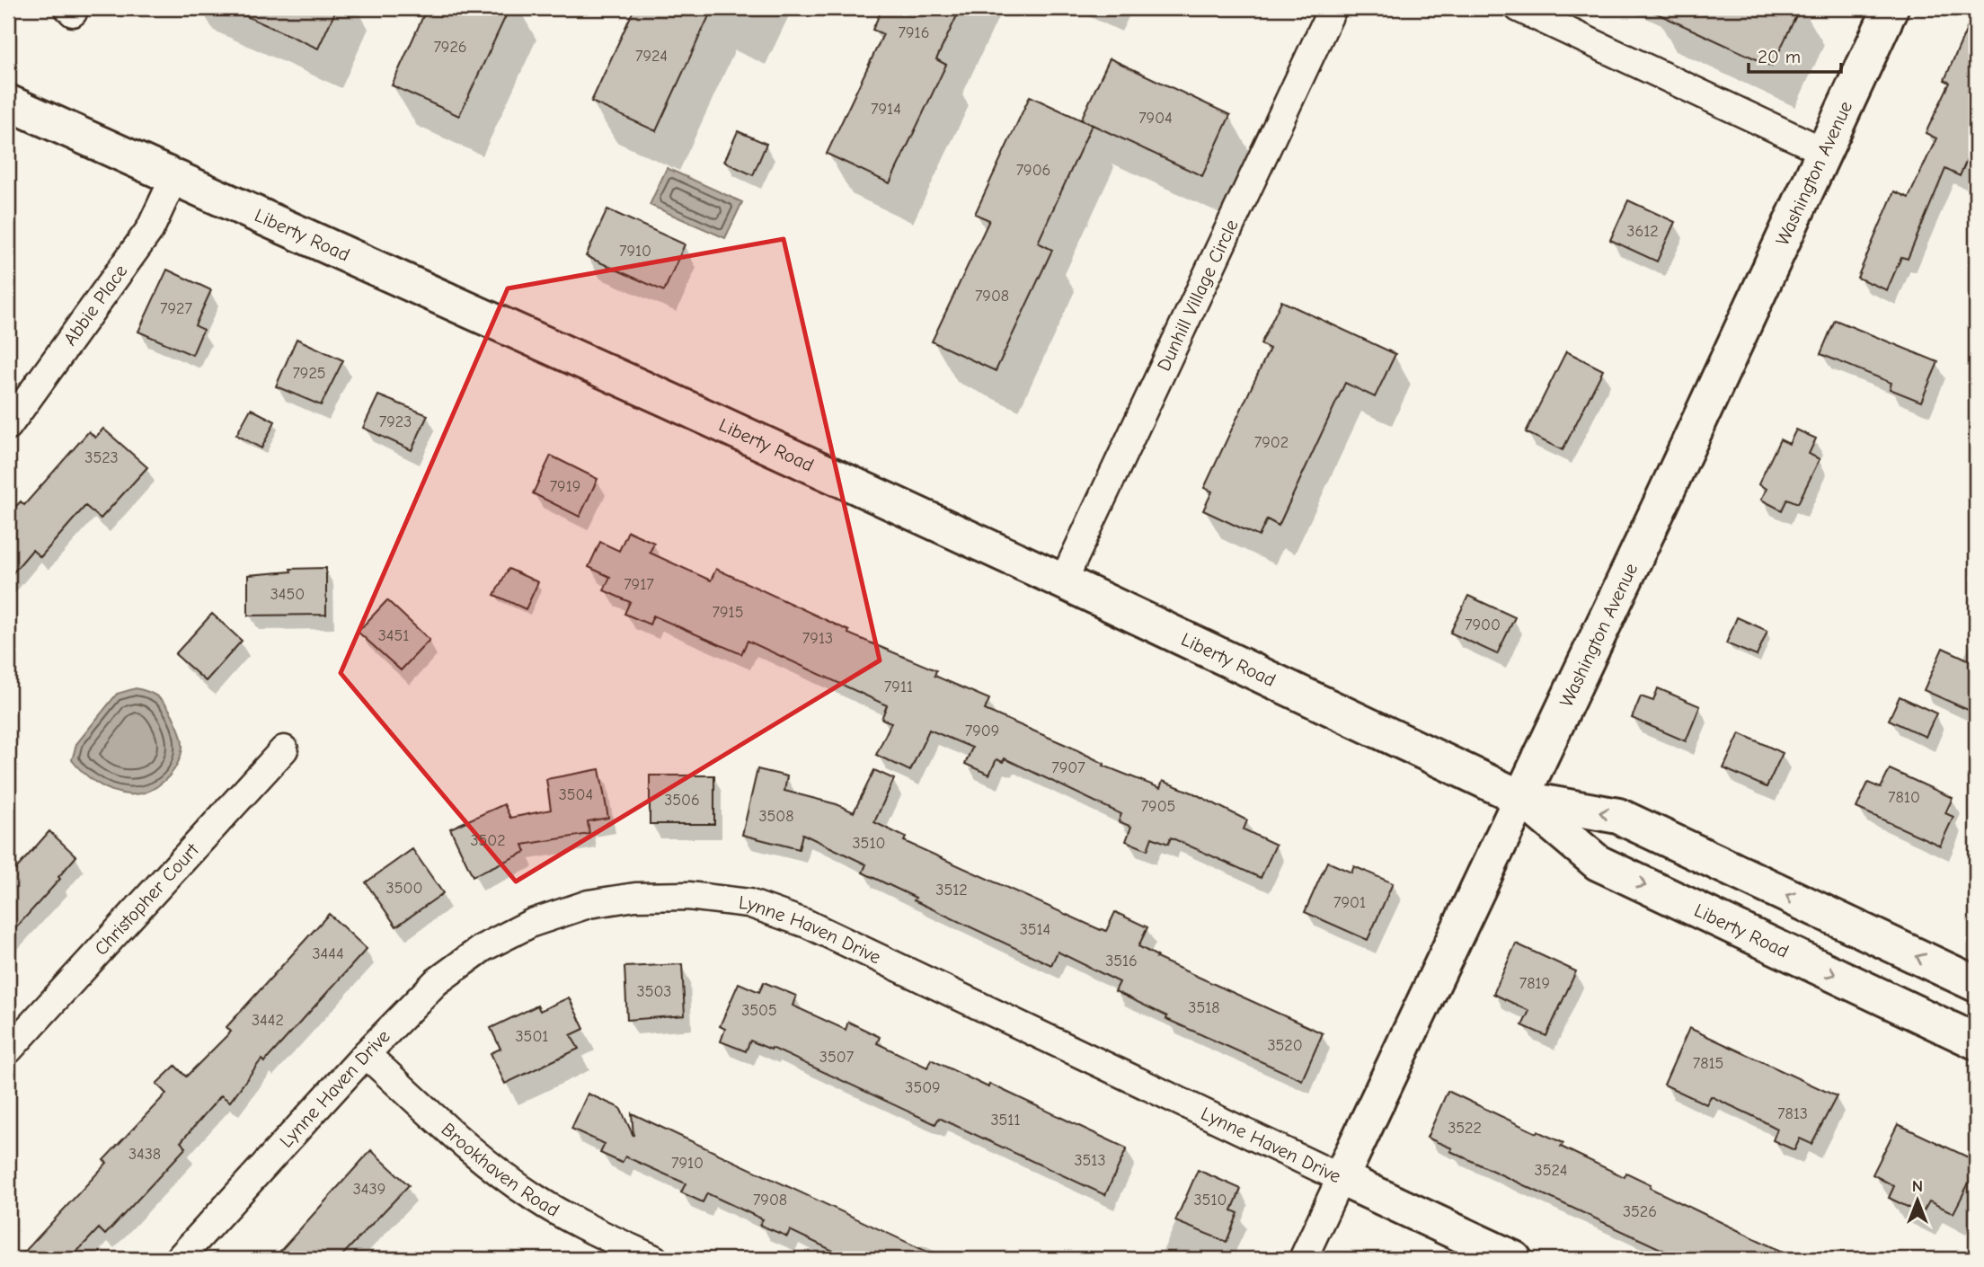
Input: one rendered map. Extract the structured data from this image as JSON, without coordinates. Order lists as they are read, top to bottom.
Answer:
{
  "streets": {
    "main road": ["Washington Avenue", "Liberty Road", "Lynne Haven Drive"],
    "street": [
      "Dunhill Village Circle",
      "Abbie Place",
      "Christopher Court",
      "Brookhaven Road"
    ]
  },
  "crossings": [
    ["Washington Avenue", "Liberty Road"],
    ["Washington Avenue", "Lynne Haven Drive"],
    ["Liberty Road", "Dunhill Village Circle"],
    ["Liberty Road", "Abbie Place"],
    ["Lynne Haven Drive", "Brookhaven Road"]
  ],
  "house_numbers": [
    "7916",
    "7926",
    "7924",
    "7914",
    "7904",
    "7906",
    "3612",
    "7910",
    "7908",
    "7927",
    "7925",
    "7923",
    "7902",
    "3523",
    "7919",
    "7917",
    "3450",
    "7915",
    "7900",
    "3451",
    "7913",
    "7911",
    "7909",
    "7907",
    "3504",
    "7810",
    "3506",
    "7905",
    "3508",
    "3502",
    "3510",
    "3500",
    "3512",
    "7901",
    "3514",
    "3444",
    "3516",
    "7819",
    "3503",
    "3518",
    "3505",
    "3442",
    "3501",
    "3520",
    "3507",
    "7815",
    "3509",
    "7813",
    "3511",
    "3522",
    "3438",
    "3513",
    "7910",
    "3524",
    "3439",
    "7908",
    "3510",
    "3526"
  ],
  "scale_bar": "20 m",
  "north": "top"
}
